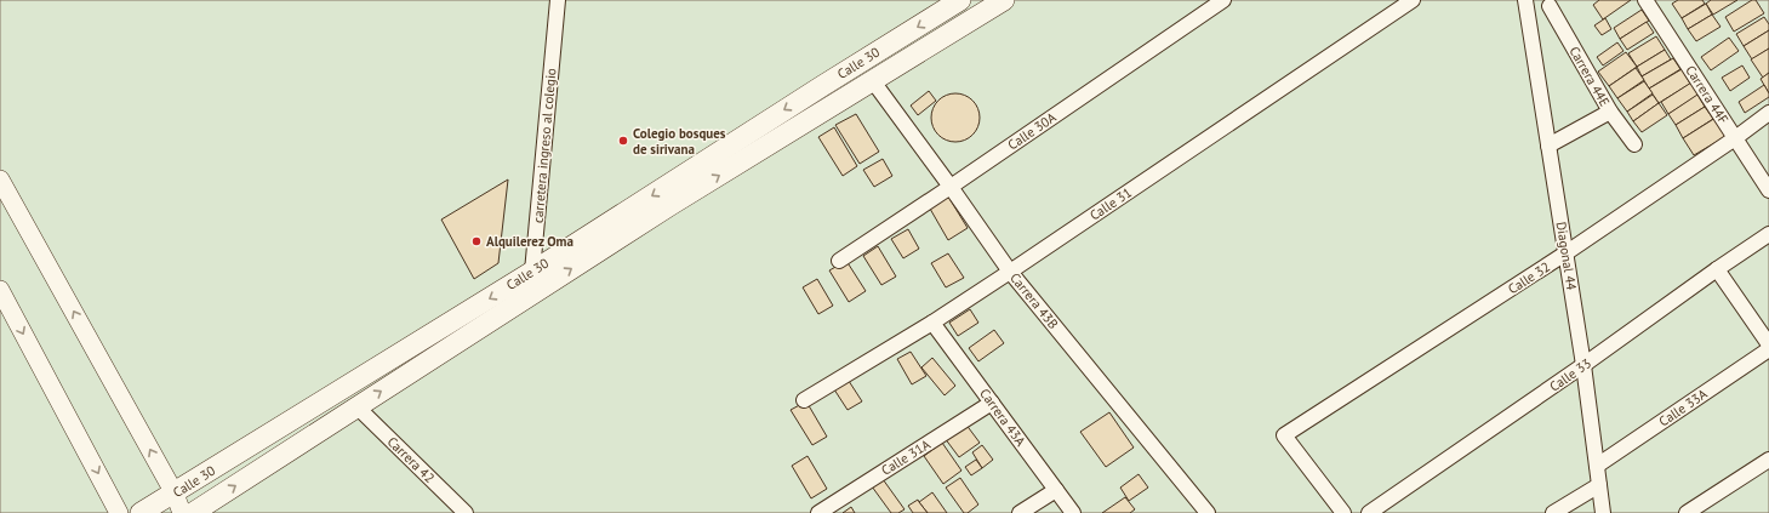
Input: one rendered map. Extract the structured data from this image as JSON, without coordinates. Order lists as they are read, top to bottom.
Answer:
{
  "streets": {
    "main road": ["Calle 30"],
    "street": [
      "Carrera 44E",
      "Carrera 44F",
      "Calle 30A",
      "carretera ingreso al colegio",
      "Calle 31",
      "Diagonal 44",
      "Calle 32",
      "Carrera 43B",
      "Calle 33",
      "Calle 33A",
      "Carrera 43A",
      "Calle 31A",
      "Carrera 42"
    ]
  },
  "crossings": [
    ["Calle 30", "carretera ingreso al colegio"],
    ["Calle 30", "Carrera 43B"],
    ["Calle 30", "Carrera 42"],
    ["Carrera 44F", "Calle 32"],
    ["Calle 30A", "Carrera 43B"],
    ["Calle 31", "Carrera 43B"],
    ["Calle 31", "Carrera 43A"],
    ["Diagonal 44", "Calle 32"],
    ["Diagonal 44", "Calle 33"],
    ["Diagonal 44", "Calle 33A"],
    ["Carrera 43A", "Calle 31A"]
  ],
  "places": ["Colegio bosques de sirivana", "Alquilerez Oma"]
}
